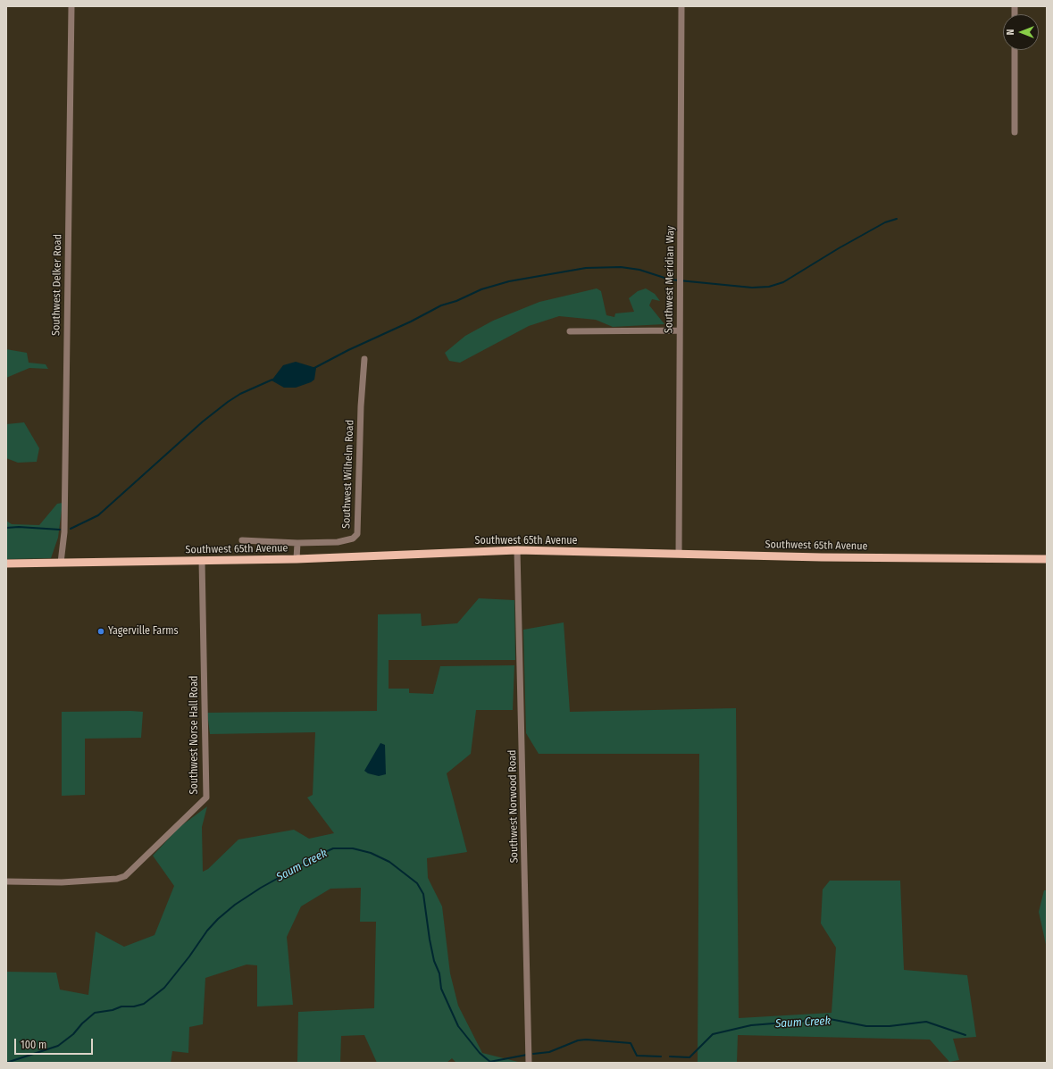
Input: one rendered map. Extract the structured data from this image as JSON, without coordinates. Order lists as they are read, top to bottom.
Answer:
{
  "streets": {
    "main road": ["Southwest 65th Avenue"],
    "street": [
      "Southwest Meridian Way",
      "Southwest Delker Road",
      "Southwest Wilhelm Road",
      "Southwest Norse Hall Road",
      "Southwest Norwood Road"
    ]
  },
  "crossings": [
    ["Southwest Meridian Way", "Southwest 65th Avenue"],
    ["Southwest Delker Road", "Southwest 65th Avenue"],
    ["Southwest 65th Avenue", "Southwest Norse Hall Road"],
    ["Southwest 65th Avenue", "Southwest Norwood Road"]
  ],
  "water": ["Saum Creek"],
  "places": ["Yagerville Farms"],
  "scale_bar": "100 m",
  "north": "left"
}
